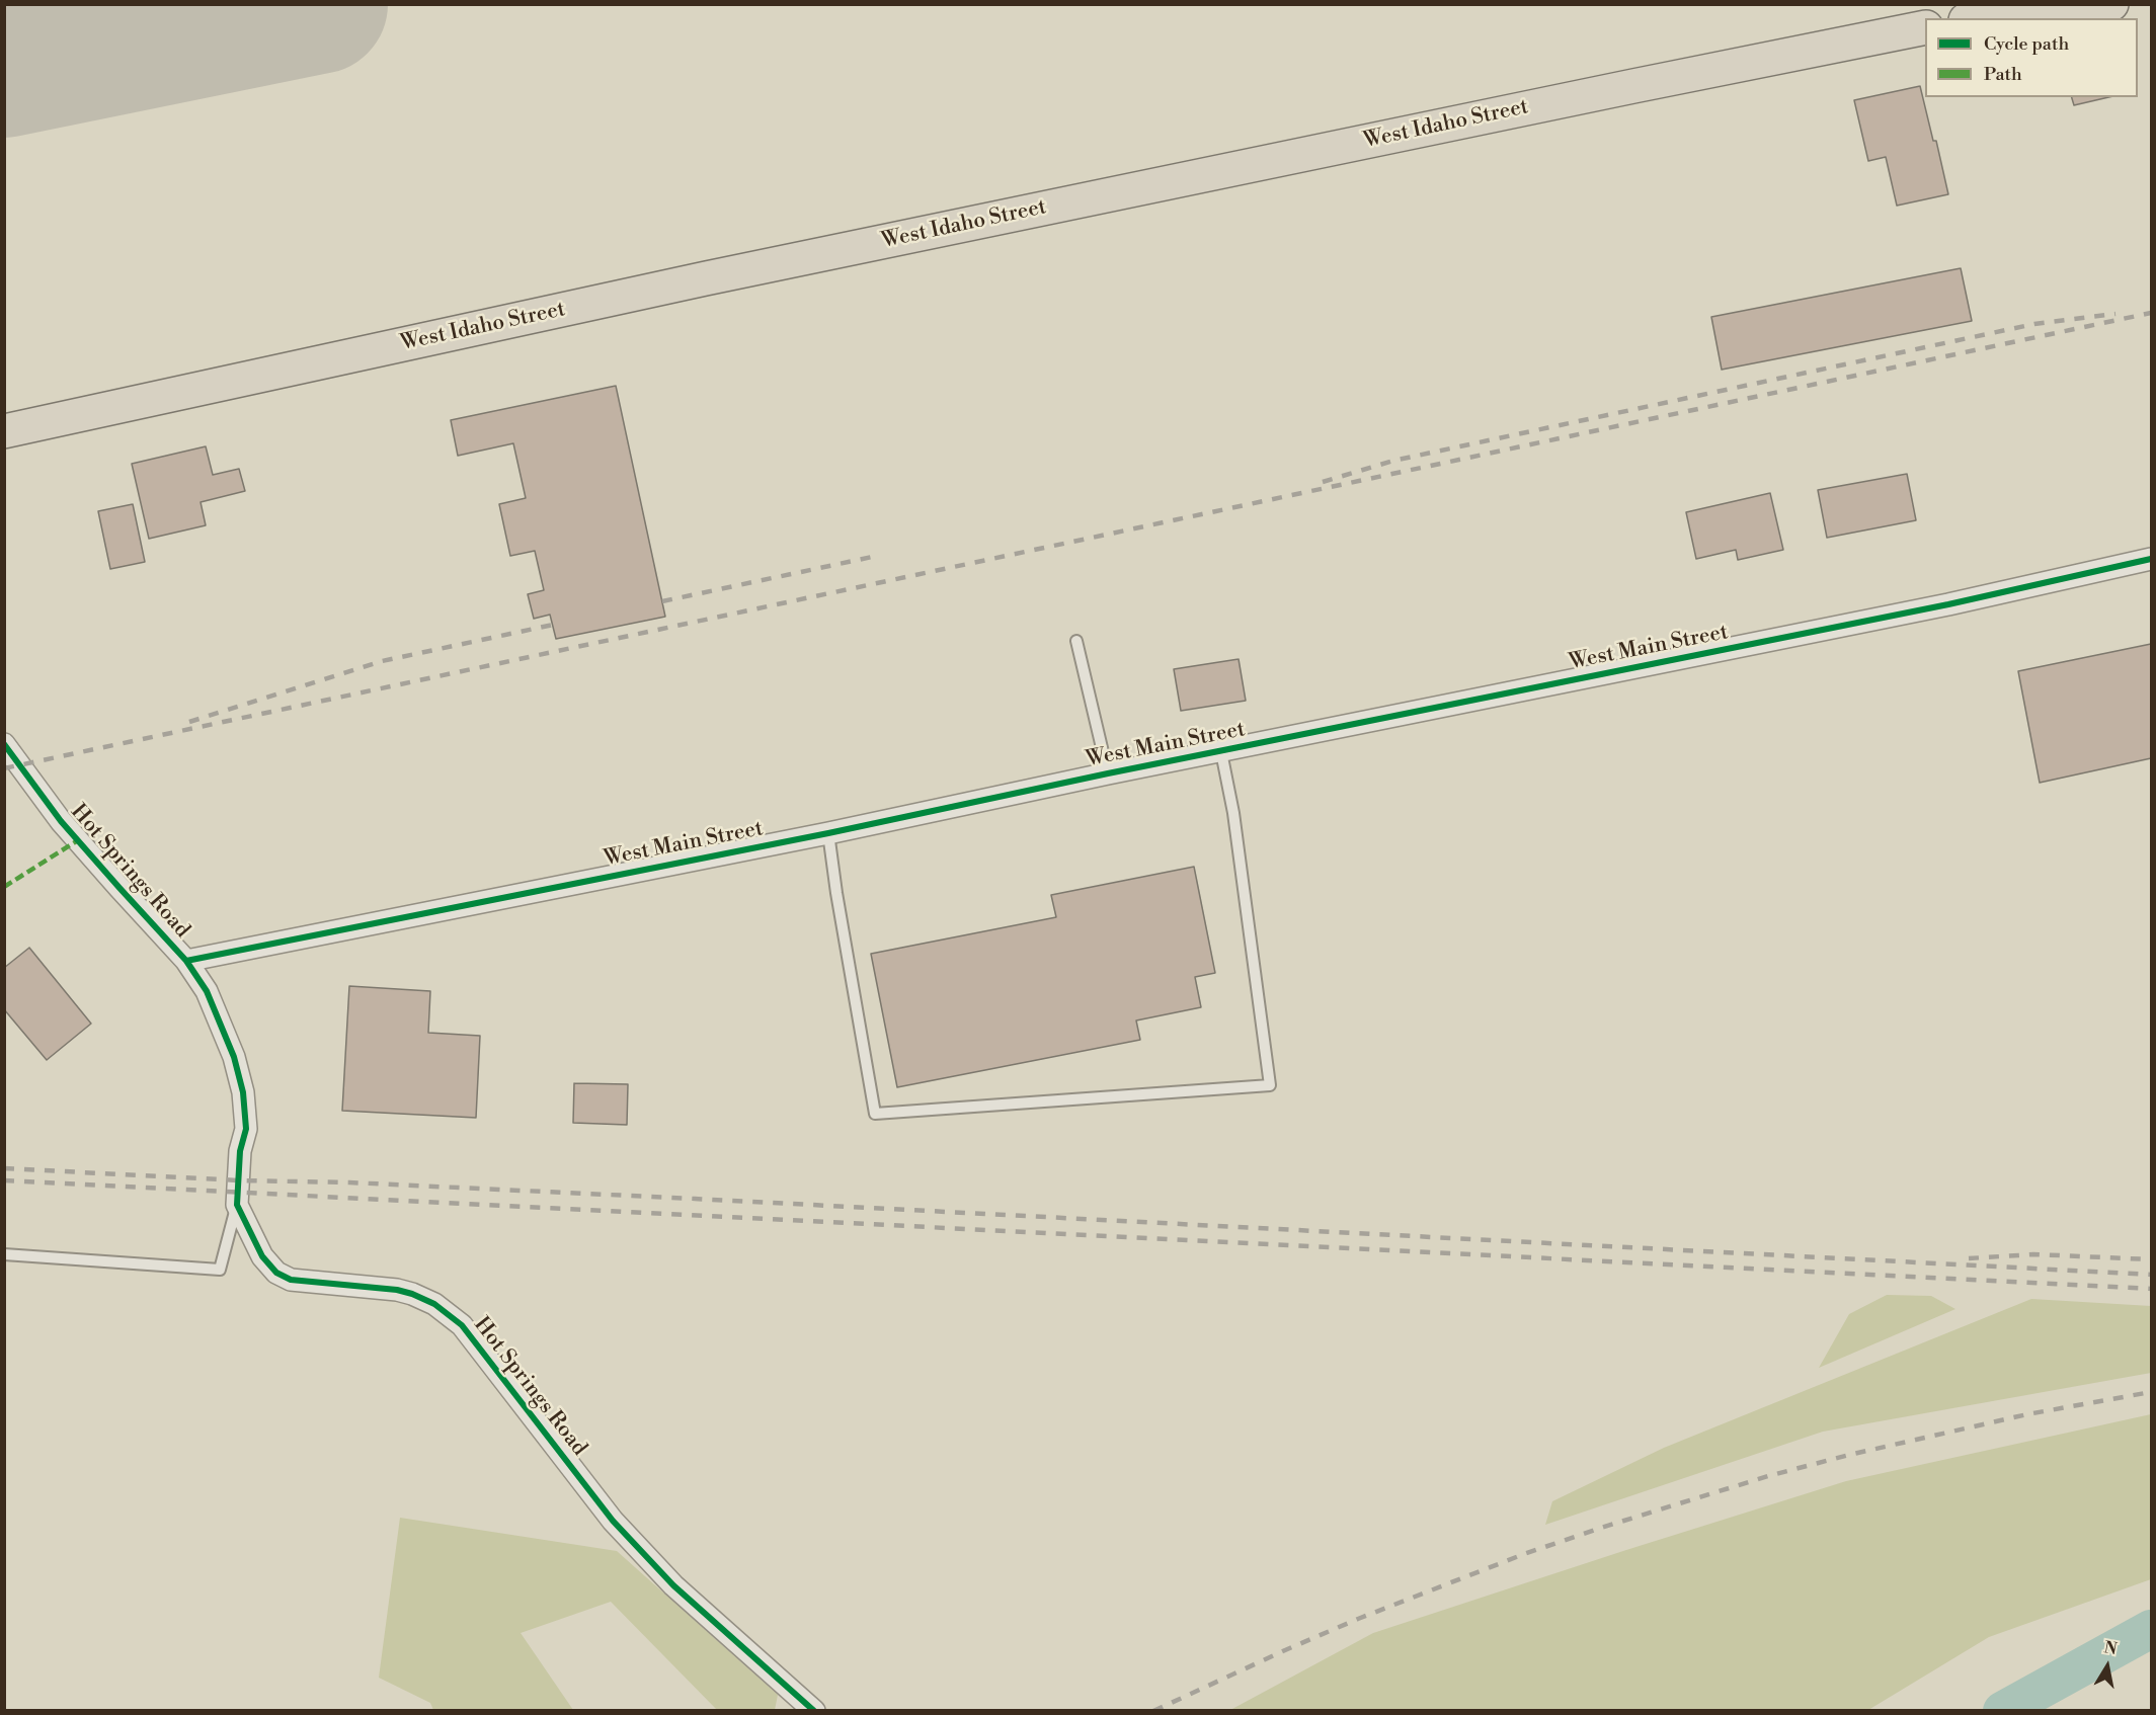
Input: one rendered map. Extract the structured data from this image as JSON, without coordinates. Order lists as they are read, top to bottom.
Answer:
{
  "streets": {
    "main road": ["West Idaho Street"],
    "street": ["West Main Street", "Hot Springs Road"]
  },
  "crossings": [
    ["West Main Street", "Hot Springs Road"]
  ],
  "legend": ["Cycle path", "Path"],
  "north": "top"
}
